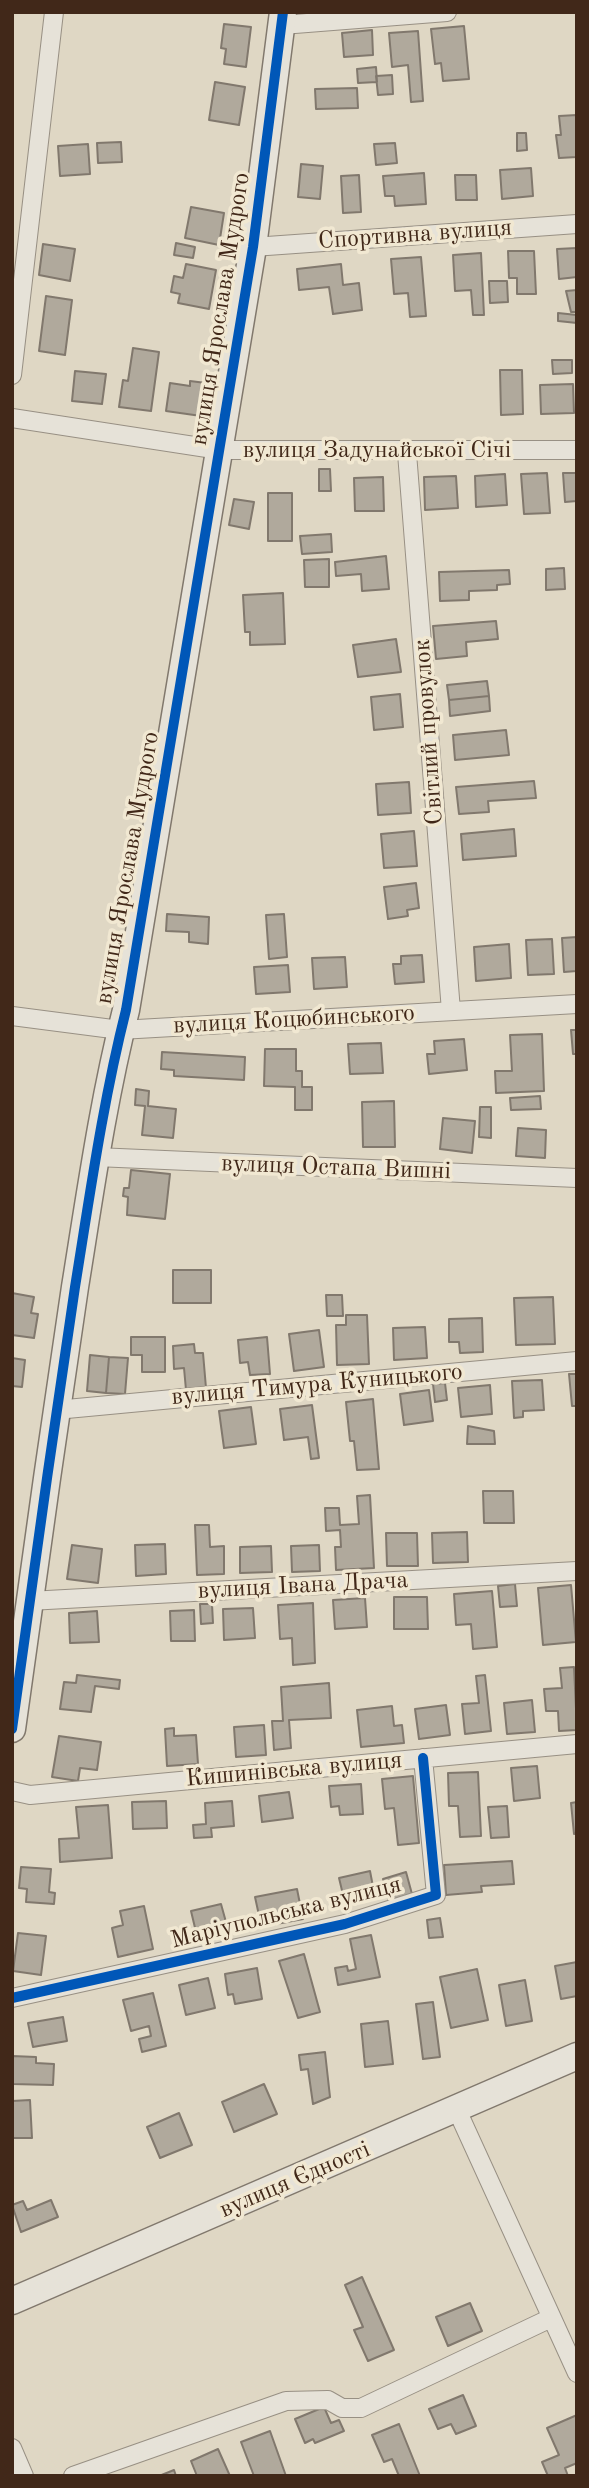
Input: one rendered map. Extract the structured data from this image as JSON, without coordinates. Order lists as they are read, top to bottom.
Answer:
{
  "streets": {
    "street": [
      "Спортивна вулиця",
      "вулиця Ярослава Мудрого",
      "вулиця Задунайської Січі",
      "Світлий провулок",
      "вулиця Коцюбинського",
      "вулиця Остапа Вишні",
      "вулиця Тимура Куницького",
      "вулиця Івана Драча",
      "Кишинівська вулиця",
      "Маріупольська вулиця",
      "вулиця Єдності"
    ]
  },
  "crossings": [
    ["Спортивна вулиця", "вулиця Ярослава Мудрого"],
    ["вулиця Ярослава Мудрого", "вулиця Задунайської Січі"],
    ["вулиця Ярослава Мудрого", "вулиця Коцюбинського"],
    ["вулиця Ярослава Мудрого", "вулиця Остапа Вишні"],
    ["вулиця Ярослава Мудрого", "вулиця Тимура Куницького"],
    ["вулиця Ярослава Мудрого", "вулиця Івана Драча"],
    ["вулиця Задунайської Січі", "Світлий провулок"],
    ["Світлий провулок", "вулиця Коцюбинського"],
    ["Кишинівська вулиця", "Маріупольська вулиця"]
  ]
}
